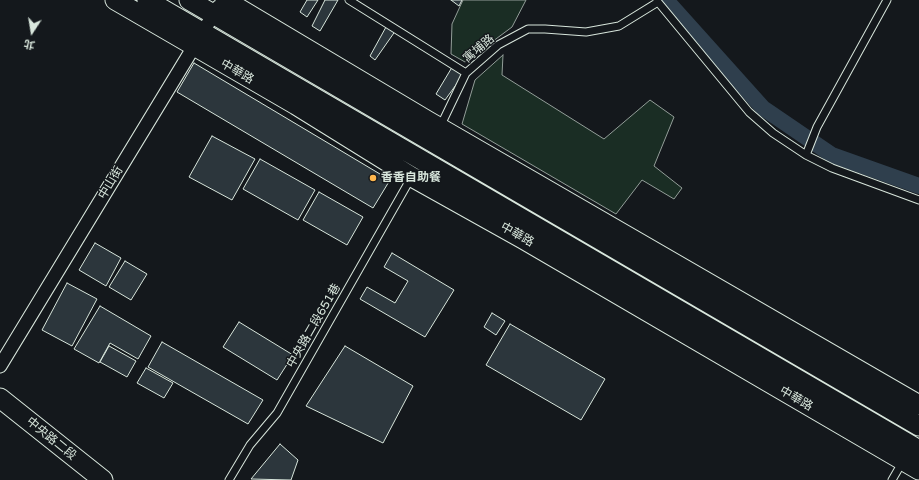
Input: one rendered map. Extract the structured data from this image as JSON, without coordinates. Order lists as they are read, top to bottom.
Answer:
{
  "streets": {
    "main road": ["中華路", "中央路二段"],
    "street": ["中山街"],
    "lane": ["寓埔路", "中央路二段651巷"]
  },
  "crossings": [
    ["寓埔路", "中華路"],
    ["寓埔路", "中央路二段651巷"],
    ["中華路", "中山街"],
    ["中華路", "中央路二段651巷"]
  ],
  "places": ["香香自助餐"],
  "north": "bottom"
}
